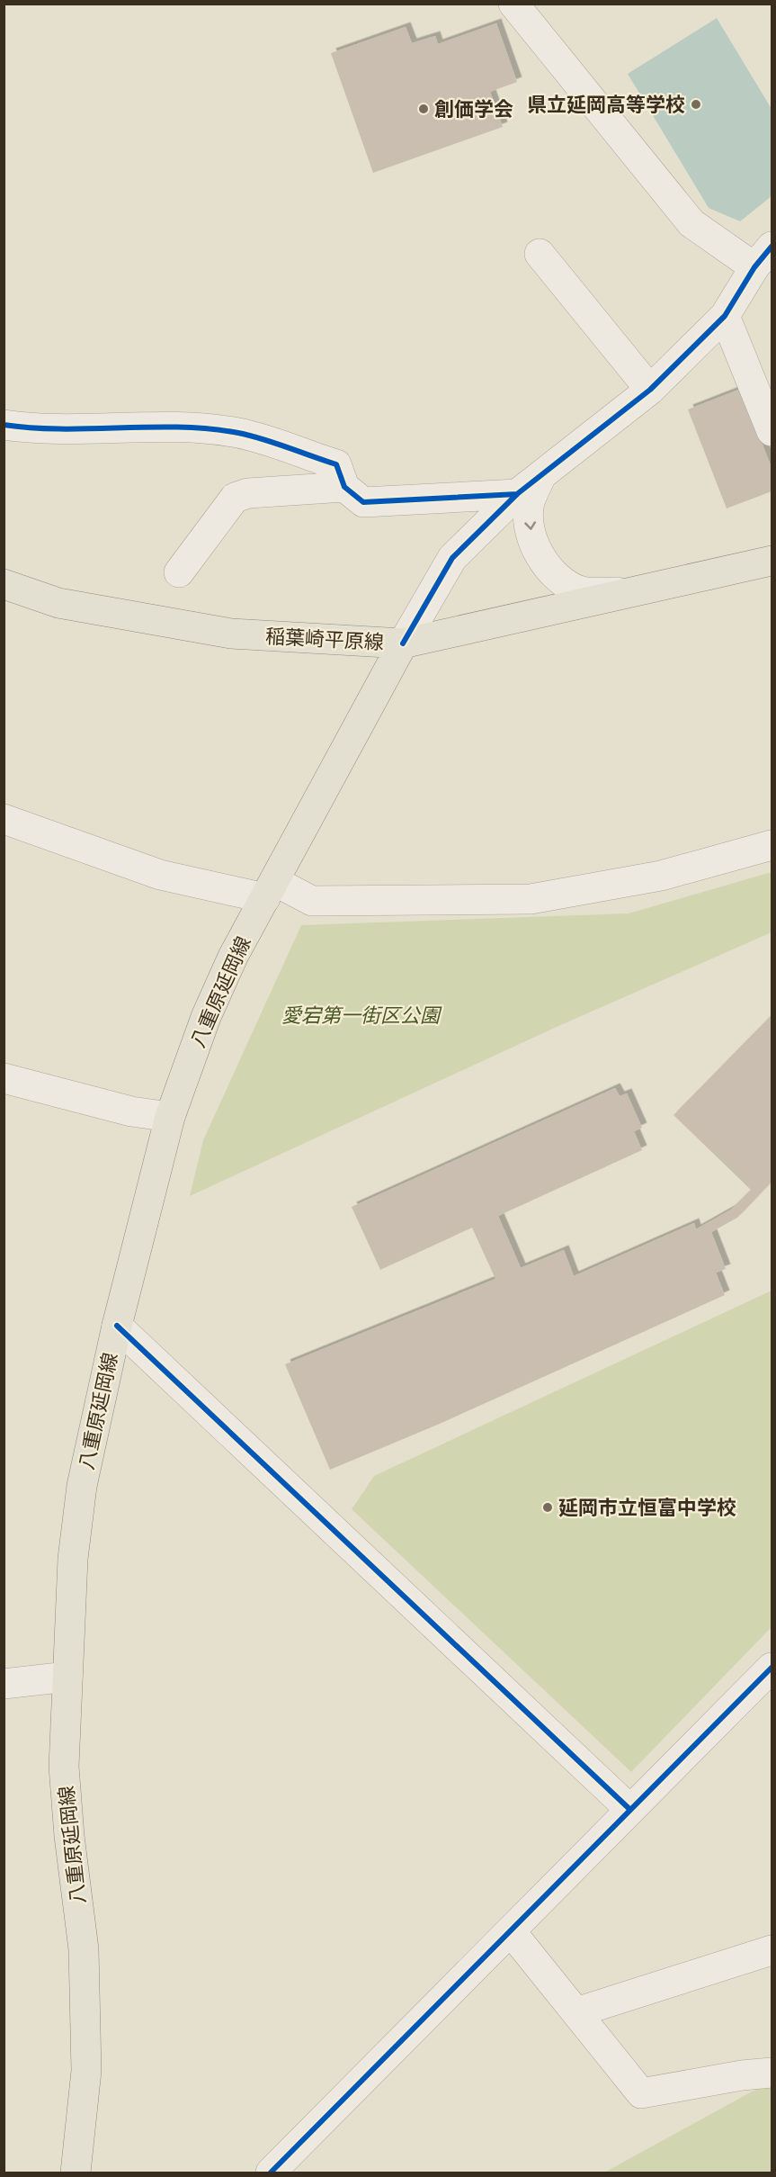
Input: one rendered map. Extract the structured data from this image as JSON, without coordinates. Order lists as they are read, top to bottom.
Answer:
{
  "streets": {
    "main road": ["稲葉崎平原線", "八重原延岡線"]
  },
  "crossings": [
    ["稲葉崎平原線", "八重原延岡線"]
  ],
  "parks": ["愛宕第一街区公園"],
  "places": ["県立延岡高等学校", "創価学会", "延岡市立恒富中学校"]
}
